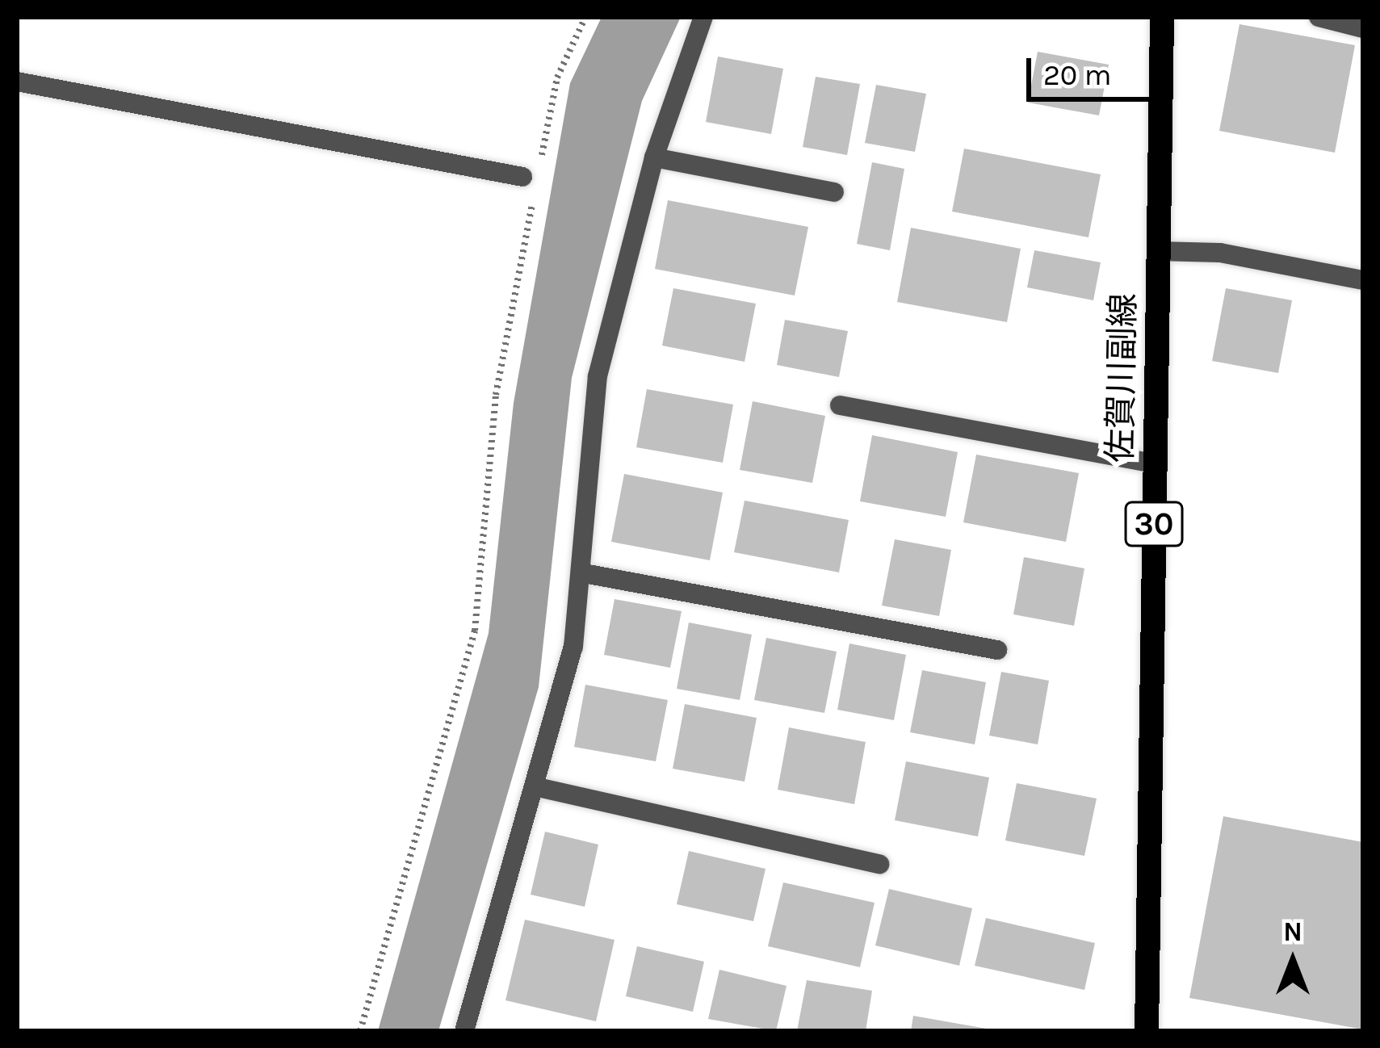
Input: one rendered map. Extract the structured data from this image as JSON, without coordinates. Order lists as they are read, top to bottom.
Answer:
{
  "streets": {
    "main road": ["佐賀川副線", "30"]
  },
  "scale_bar": "20 m",
  "north": "top"
}
